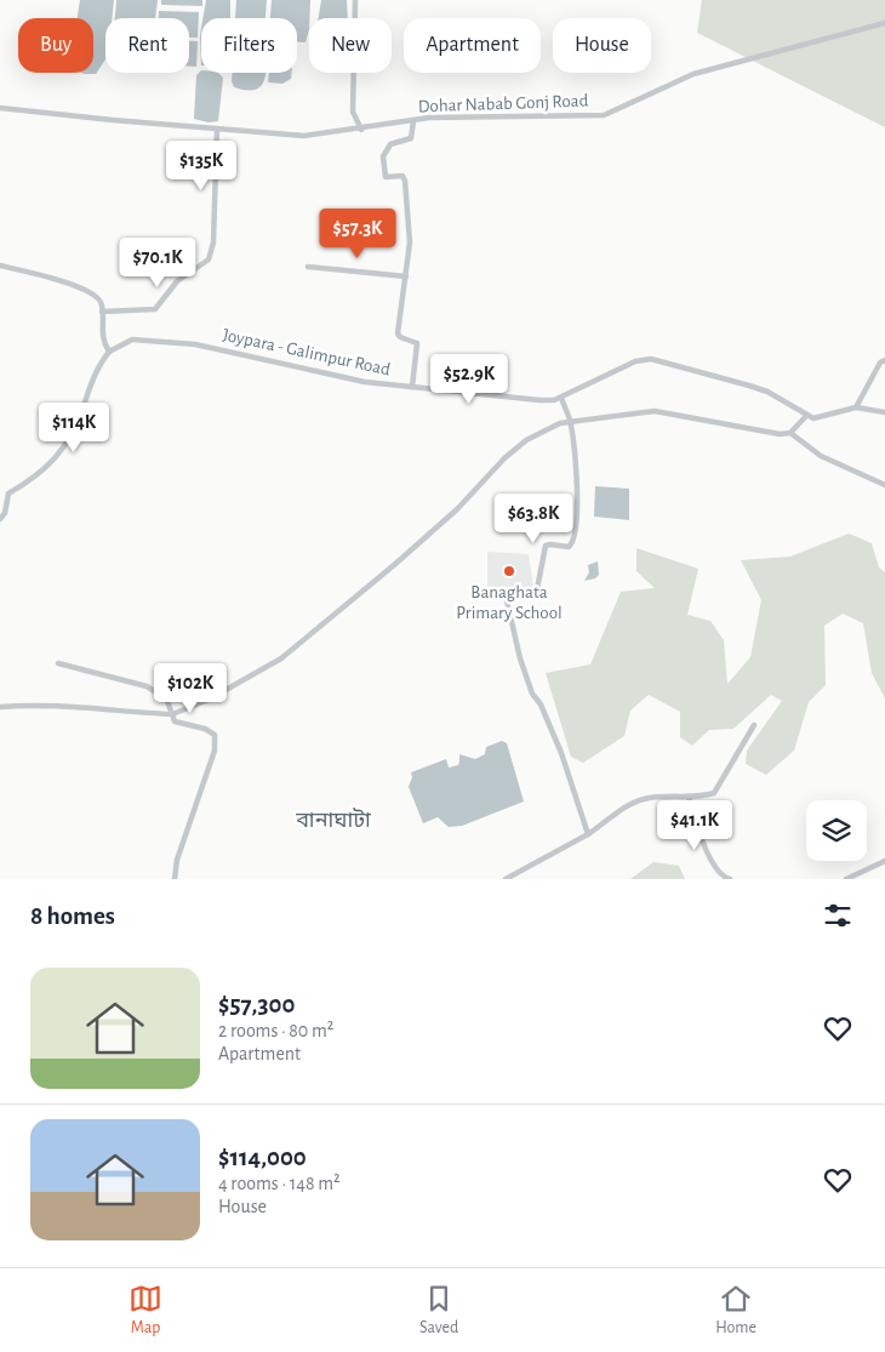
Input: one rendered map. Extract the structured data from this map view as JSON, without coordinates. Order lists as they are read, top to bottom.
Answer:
{
  "streets": {
    "street": ["Dohar Nabab Gonj Road", "Joypara - Galimpur Road"]
  },
  "districts": ["বানাঘাটা"],
  "places": ["Banaghata Primary School"],
  "page": {
    "chip": [
      "Buy",
      "Rent",
      "Filters",
      "New",
      "Apartment",
      "House"
    ],
    "price": [
      "$135K",
      "$57.3K",
      "$70.1K",
      "$52.9K",
      "$114K",
      "$63.8K",
      "$102K",
      "$41.1K"
    ],
    "heading": "8 homes",
    "list": [
      {
        "name": "$57,300",
        "note": "2 rooms · 80 m² · Apartment"
      },
      {
        "name": "$114,000",
        "note": "4 rooms · 148 m² · House"
      }
    ],
    "tabs": ["Map", "Saved", "Home"]
  }
}
